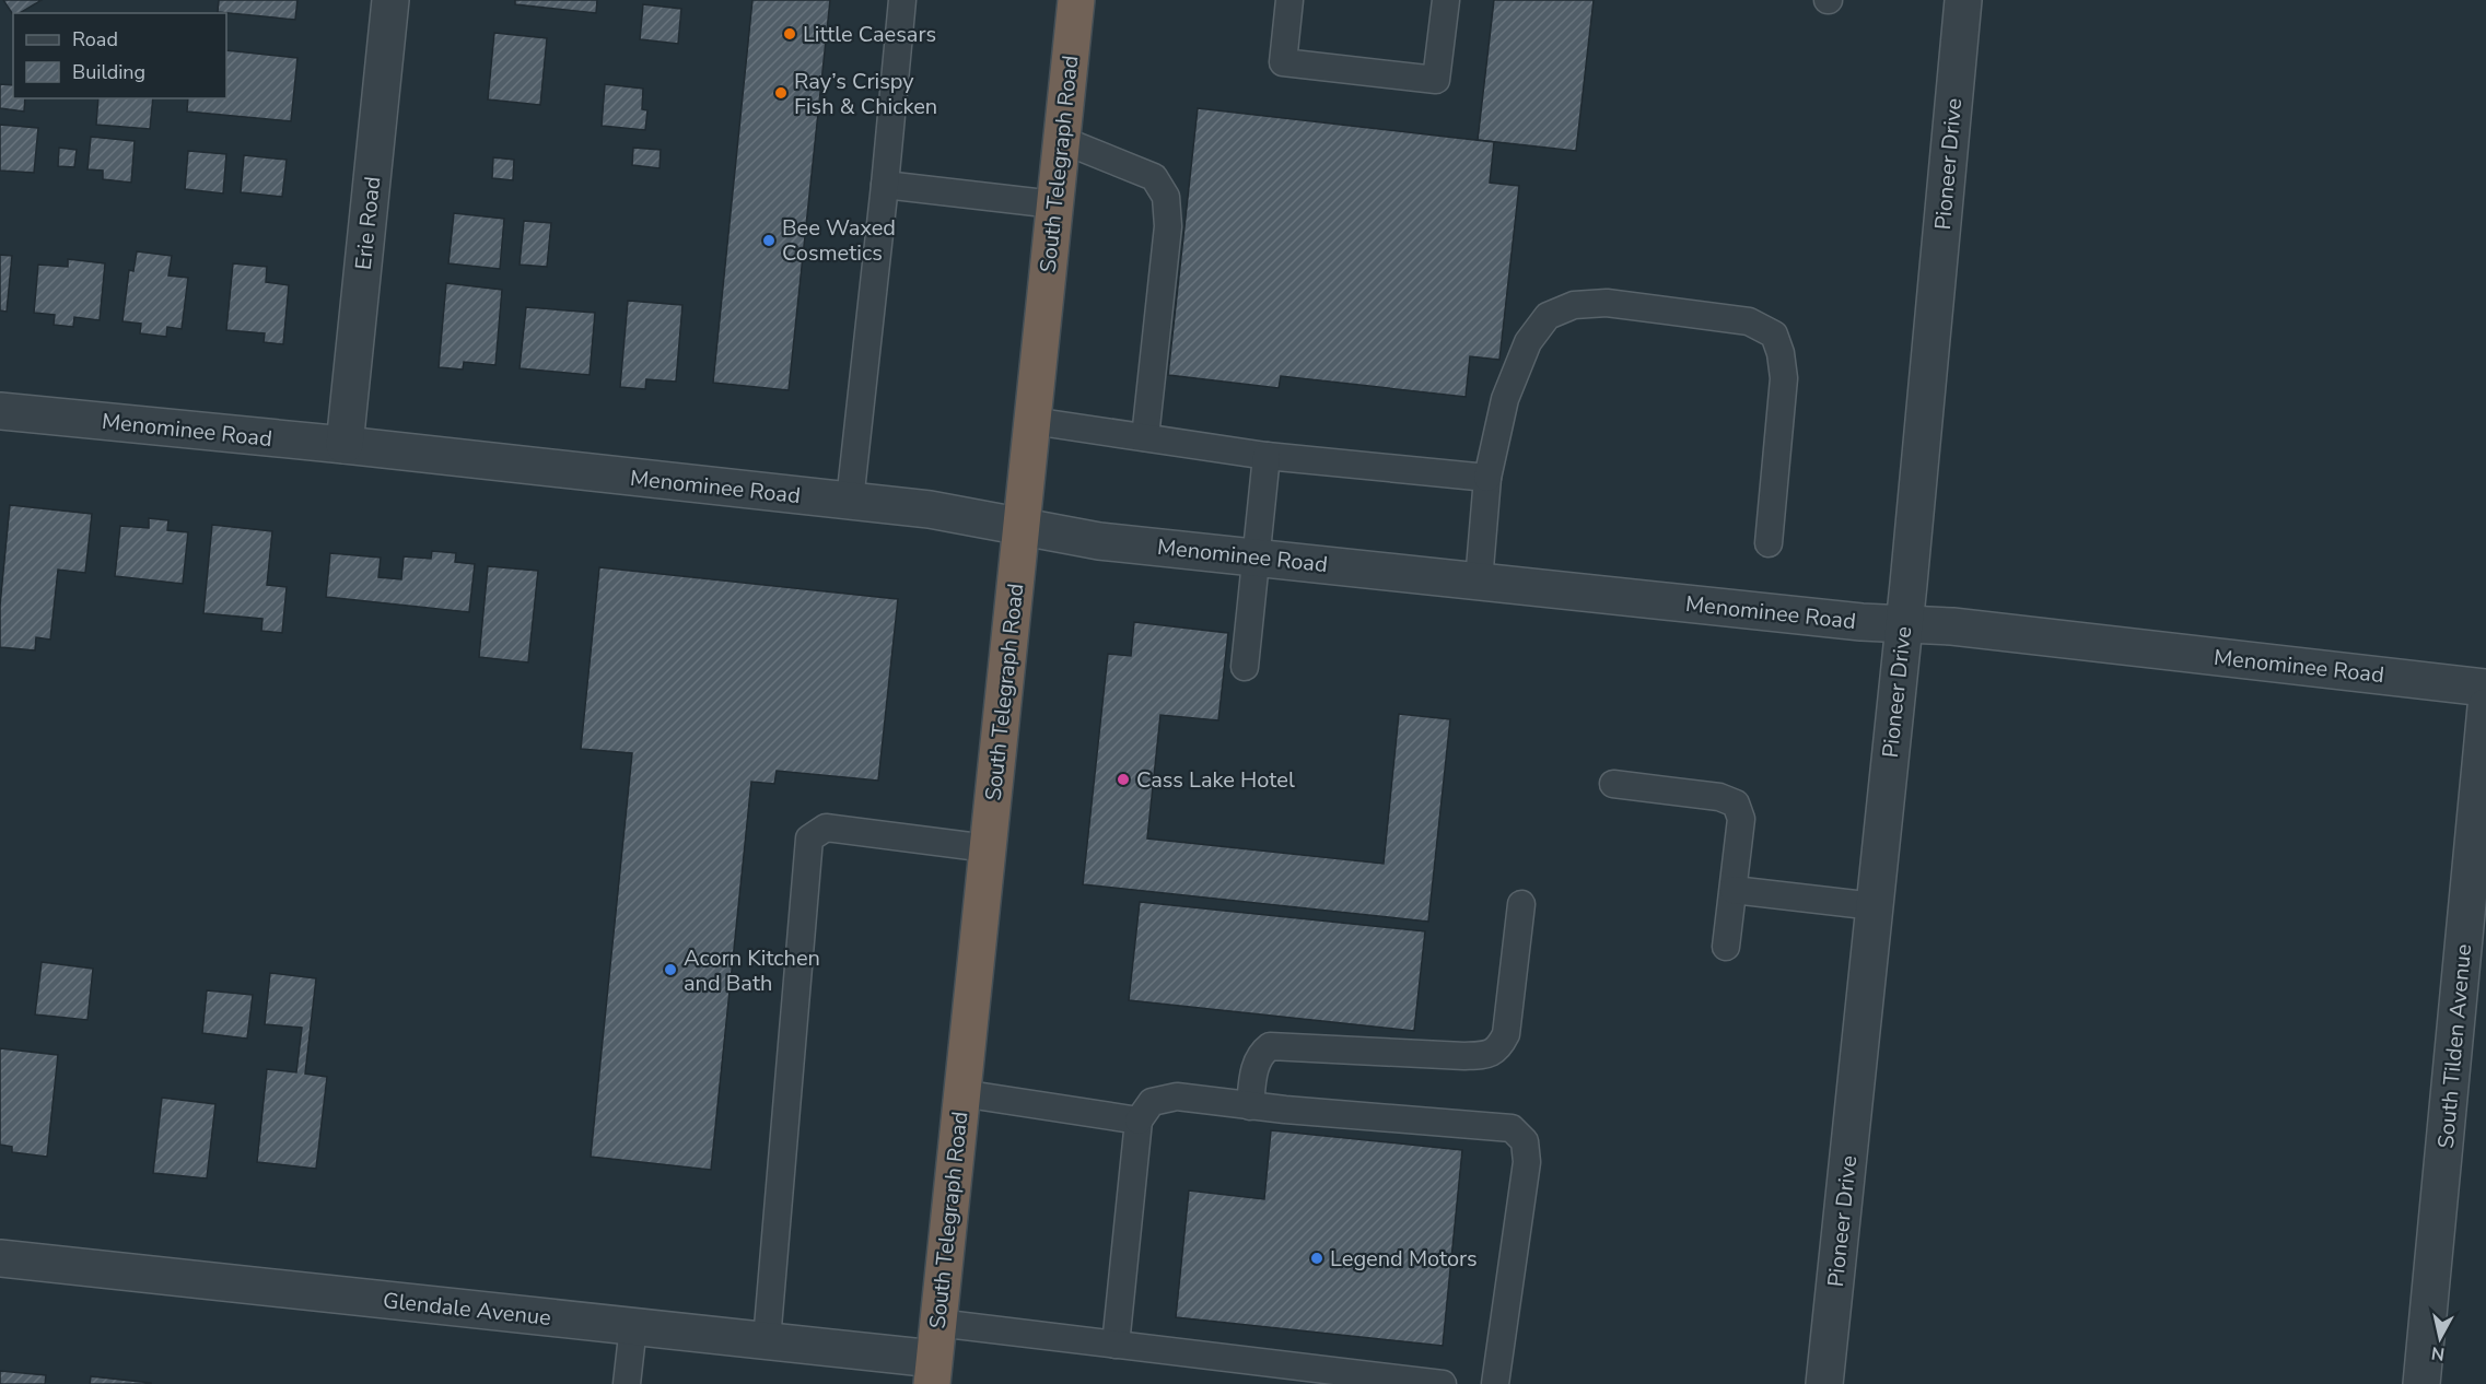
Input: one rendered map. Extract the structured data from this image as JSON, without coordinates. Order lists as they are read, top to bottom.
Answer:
{
  "streets": {
    "highway": ["South Telegraph Road"],
    "street": [
      "Pioneer Drive",
      "Erie Road",
      "Menominee Road",
      "South Tilden Avenue",
      "Glendale Avenue"
    ]
  },
  "crossings": [
    ["South Telegraph Road", "Menominee Road"],
    ["South Telegraph Road", "Glendale Avenue"],
    ["Pioneer Drive", "Menominee Road"],
    ["Erie Road", "Menominee Road"]
  ],
  "places": [
    "Little Caesars",
    "Ray’s Crispy Fish & Chicken",
    "Bee Waxed Cosmetics",
    "Cass Lake Hotel",
    "Acorn Kitchen and Bath",
    "Legend Motors"
  ],
  "legend": ["Road", "Building"],
  "north": "bottom"
}
